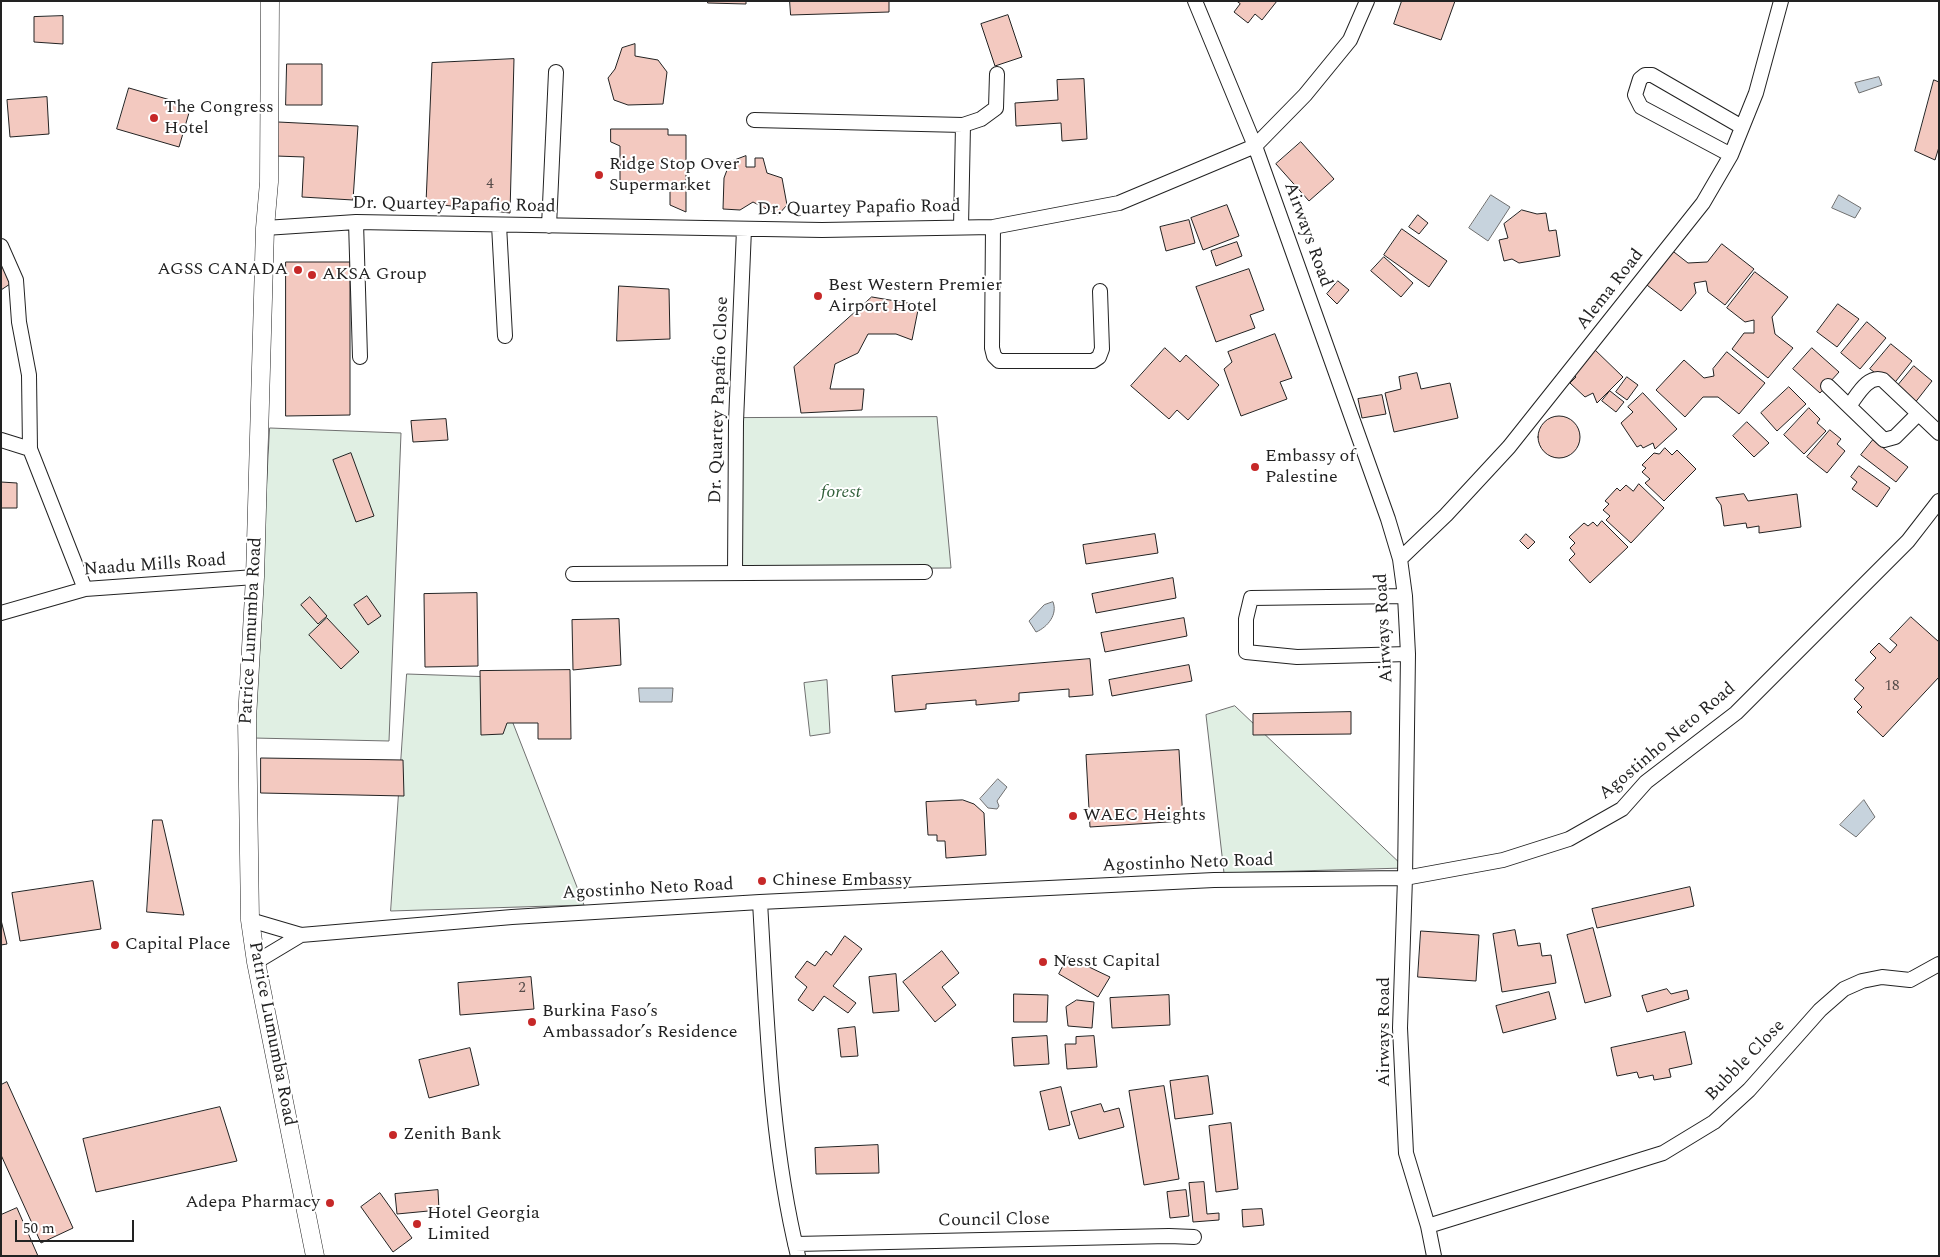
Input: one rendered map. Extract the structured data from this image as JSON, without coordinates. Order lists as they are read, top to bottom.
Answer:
{
  "streets": {
    "street": [
      "Dr. Quartey Papafio Road",
      "Airways Road",
      "Alema Road",
      "Dr. Quartey Papafio Close",
      "Naadu Mills Road",
      "Patrice Lumumba Road",
      "Agostinho Neto Road",
      "Bubble Close",
      "Council Close"
    ]
  },
  "crossings": [
    ["Dr. Quartey Papafio Road", "Airways Road"],
    ["Dr. Quartey Papafio Road", "Dr. Quartey Papafio Close"],
    ["Dr. Quartey Papafio Road", "Patrice Lumumba Road"],
    ["Airways Road", "Alema Road"],
    ["Airways Road", "Agostinho Neto Road"],
    ["Airways Road", "Bubble Close"],
    ["Naadu Mills Road", "Patrice Lumumba Road"],
    ["Patrice Lumumba Road", "Agostinho Neto Road"]
  ],
  "parks": ["forest"],
  "places": [
    "The Congress Hotel",
    "Ridge Stop Over Supermarket",
    "AGSS CANADA",
    "AKSA Group",
    "Best Western Premier Airport Hotel",
    "Embassy of Palestine",
    "WAEC Heights",
    "Chinese Embassy",
    "Capital Place",
    "Nesst Capital",
    "Burkina Faso’s Ambassador’s Residence",
    "Zenith Bank",
    "Adepa Pharmacy",
    "Hotel Georgia Limited"
  ],
  "house_numbers": ["4", "18", "2"],
  "scale_bar": "50 m"
}
